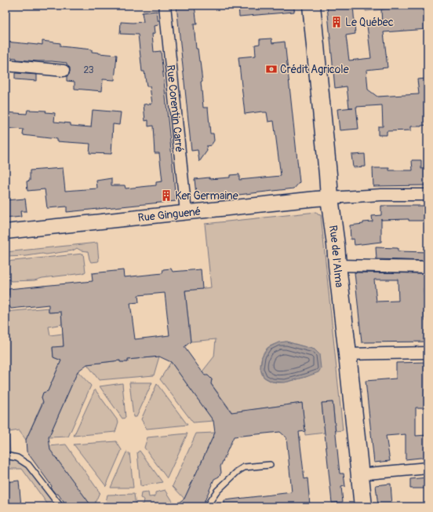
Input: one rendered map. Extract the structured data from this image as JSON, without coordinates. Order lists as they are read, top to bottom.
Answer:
{
  "streets": {
    "main road": ["Rue de l'Alma"],
    "street": ["Rue Corentin Carré", "Rue Ginguené"]
  },
  "crossings": [
    ["Rue Corentin Carré", "Rue Ginguené"],
    ["Rue Ginguené", "Rue de l'Alma"]
  ],
  "places": {
    "building": ["Le Québec", "Ker Germaine"],
    "bank": ["Crédit Agricole"]
  },
  "house_numbers": ["23"]
}
